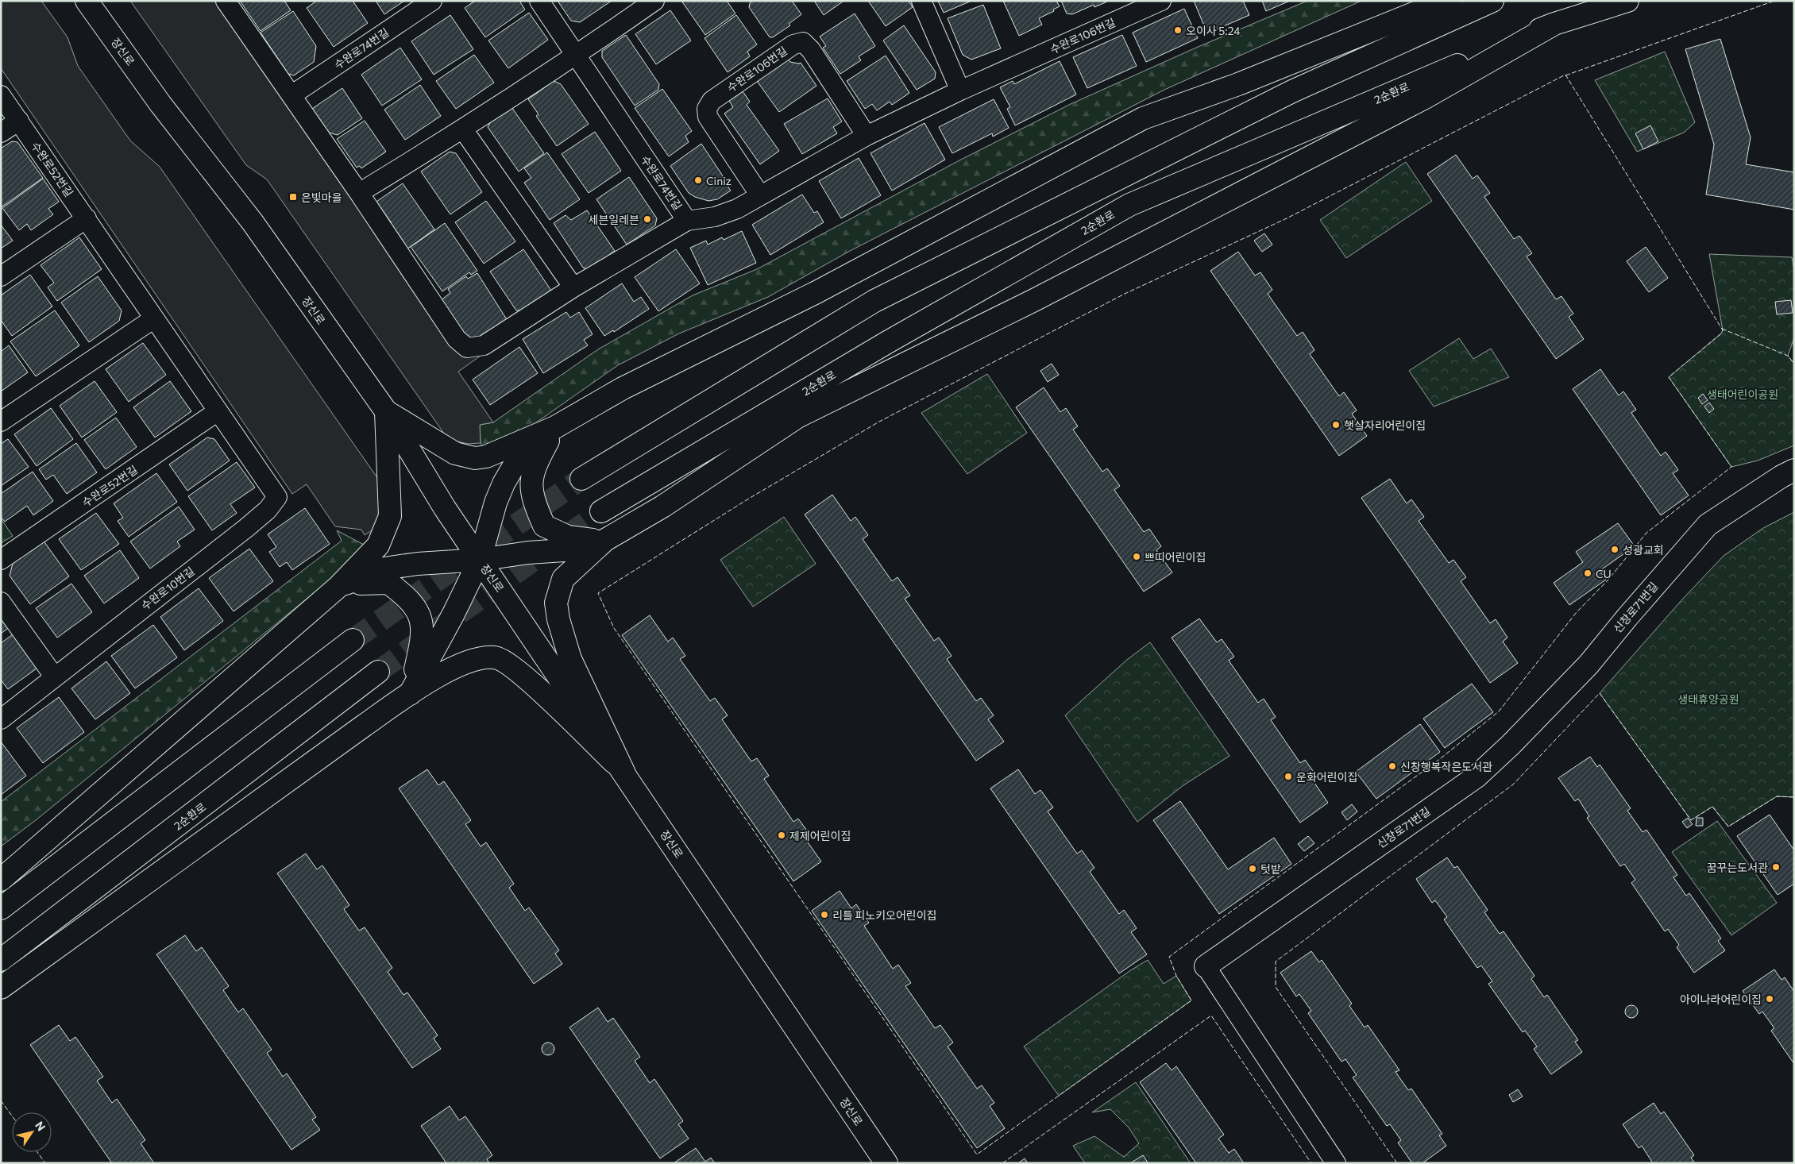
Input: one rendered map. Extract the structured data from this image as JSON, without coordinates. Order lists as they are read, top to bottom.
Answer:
{
  "streets": {
    "main road": ["장신로", "2순환로", "신창로71번길"],
    "street": [
      "수완로106번길",
      "수완로74번길",
      "수완로52번길",
      "수완로10번길"
    ]
  },
  "crossings": [
    ["수완로106번길", "수완로74번길"],
    ["수완로52번길", "수완로10번길"]
  ],
  "parks": ["생태어린이공원", "생태휴양공원"],
  "places": {
    "other": [
      "오이사 5:24",
      "Ciniz",
      "세븐일레븐",
      "햇살자리어린이집",
      "성광교회",
      "쁘띠어린이집",
      "CU",
      "신창행복작은도서관",
      "운화어린이집",
      "제제어린이집",
      "꿈꾸는도서관",
      "텃밭",
      "리틀 피노키오어린이집",
      "아이나라어린이집"
    ],
    "transit": ["은빛마을"]
  },
  "north": "top right"
}
